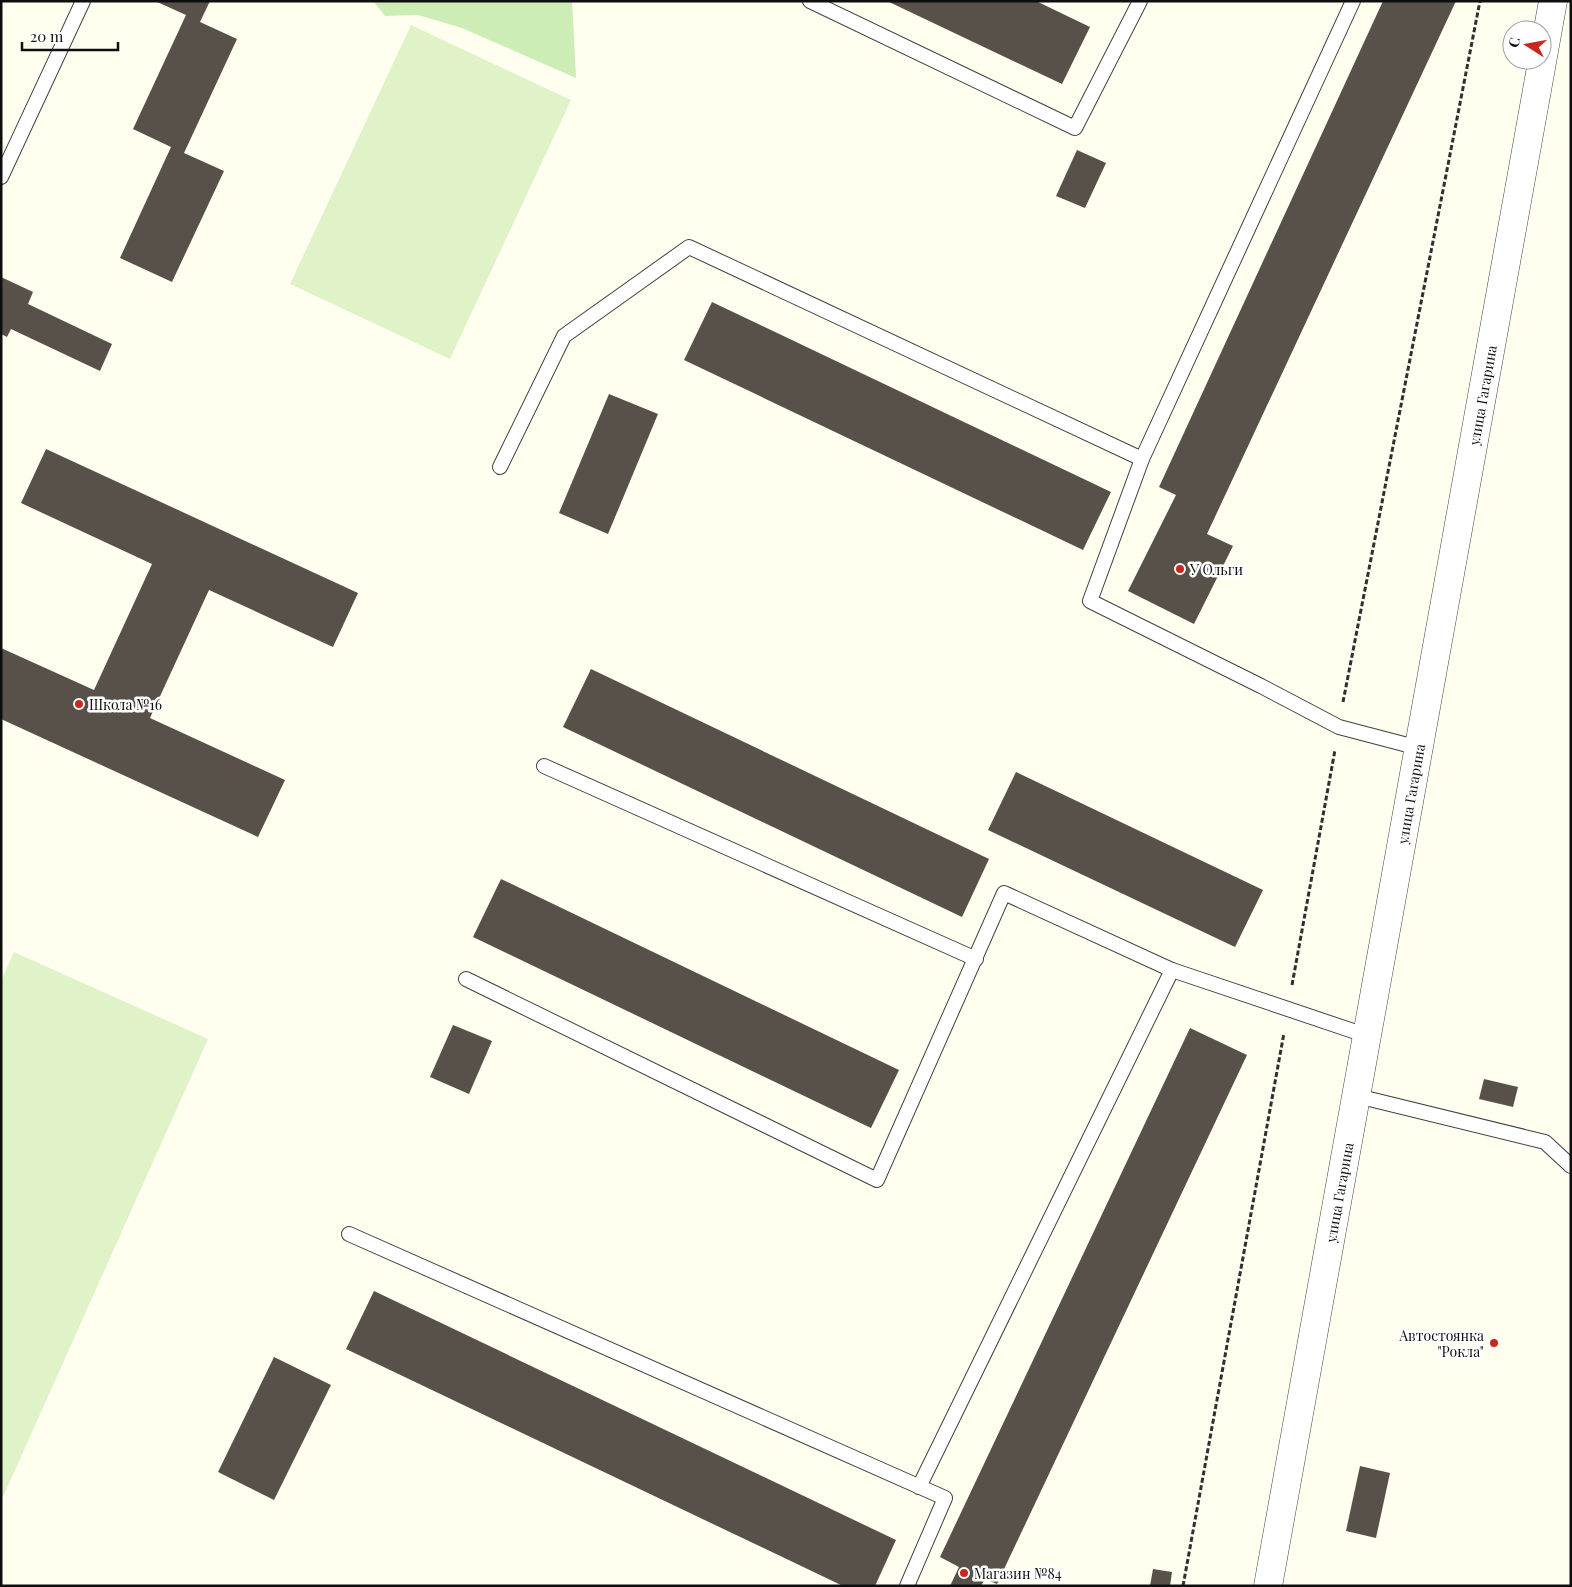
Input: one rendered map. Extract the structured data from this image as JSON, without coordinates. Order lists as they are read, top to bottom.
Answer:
{
  "streets": {
    "street": ["улица Гагарина"]
  },
  "places": [
    "У Ольги",
    "Школа №16",
    "Автостоянка \"Рокла\"",
    "Магазин №84"
  ],
  "scale_bar": "20 m",
  "north": "left"
}
